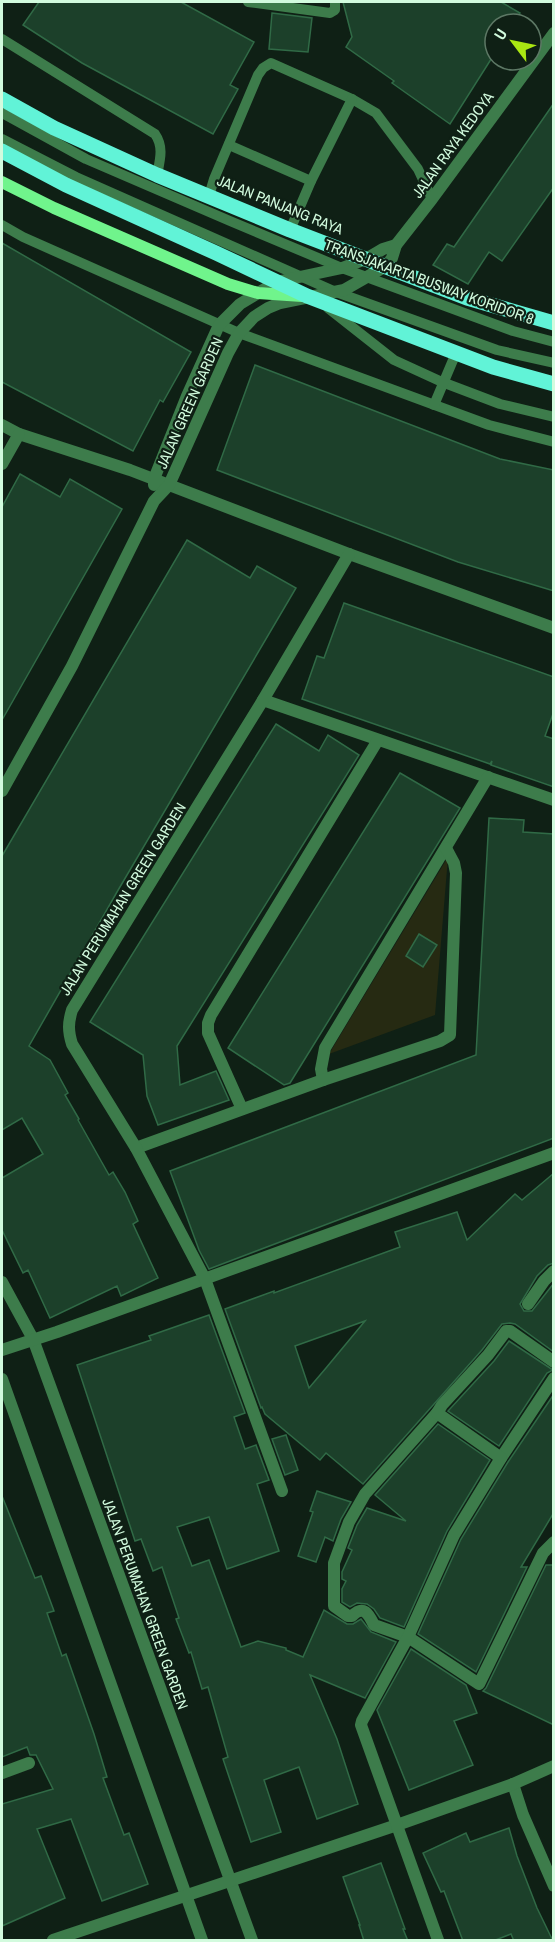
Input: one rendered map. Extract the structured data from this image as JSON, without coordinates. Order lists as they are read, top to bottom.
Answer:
{
  "streets": {
    "main road": ["JALAN PANJANG RAYA"],
    "street": ["JALAN RAYA KEDOYA", "JALAN GREEN GARDEN", "JALAN PERUMAHAN GREEN GARDEN"],
    "lane": ["TRANSJAKARTA BUSWAY KORIDOR 8"]
  },
  "crossings": [
    ["JALAN RAYA KEDOYA", "JALAN PANJANG RAYA"],
    ["JALAN RAYA KEDOYA", "JALAN GREEN GARDEN"],
    ["JALAN PANJANG RAYA", "JALAN GREEN GARDEN"],
    ["TRANSJAKARTA BUSWAY KORIDOR 8", "JALAN GREEN GARDEN"]
  ],
  "north": "top left"
}
